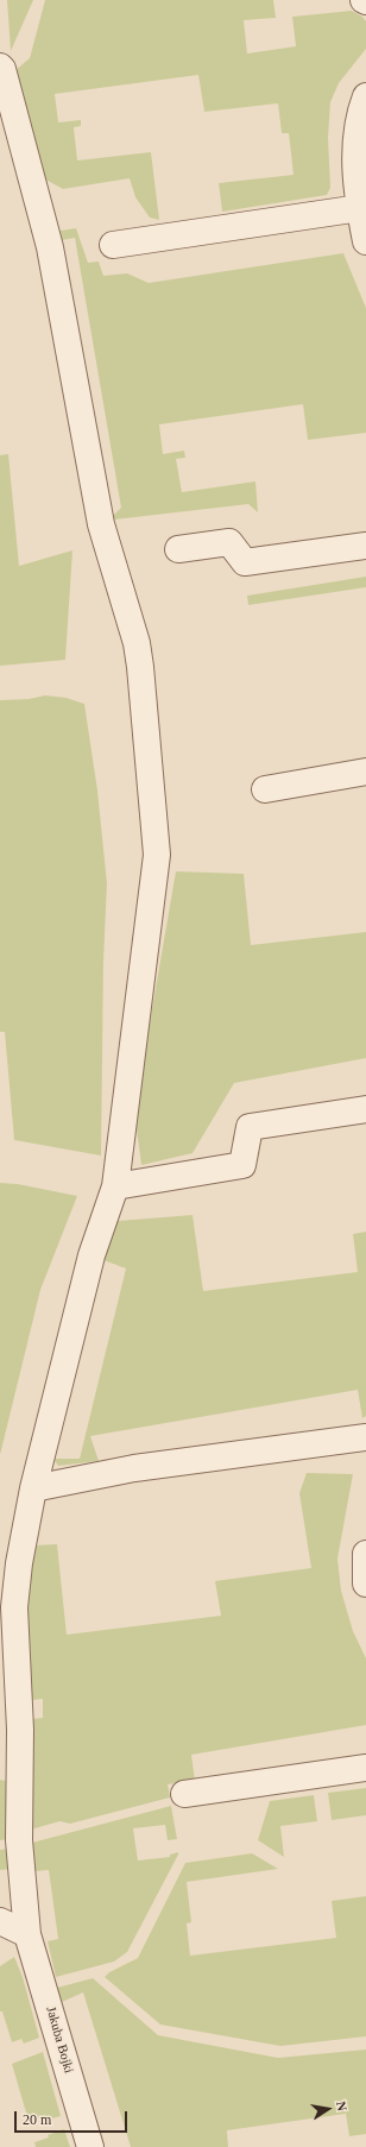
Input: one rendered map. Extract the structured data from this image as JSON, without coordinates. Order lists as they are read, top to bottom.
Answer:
{
  "streets": {
    "street": ["Jakuba Bojki"]
  },
  "scale_bar": "20 m",
  "north": "right"
}
